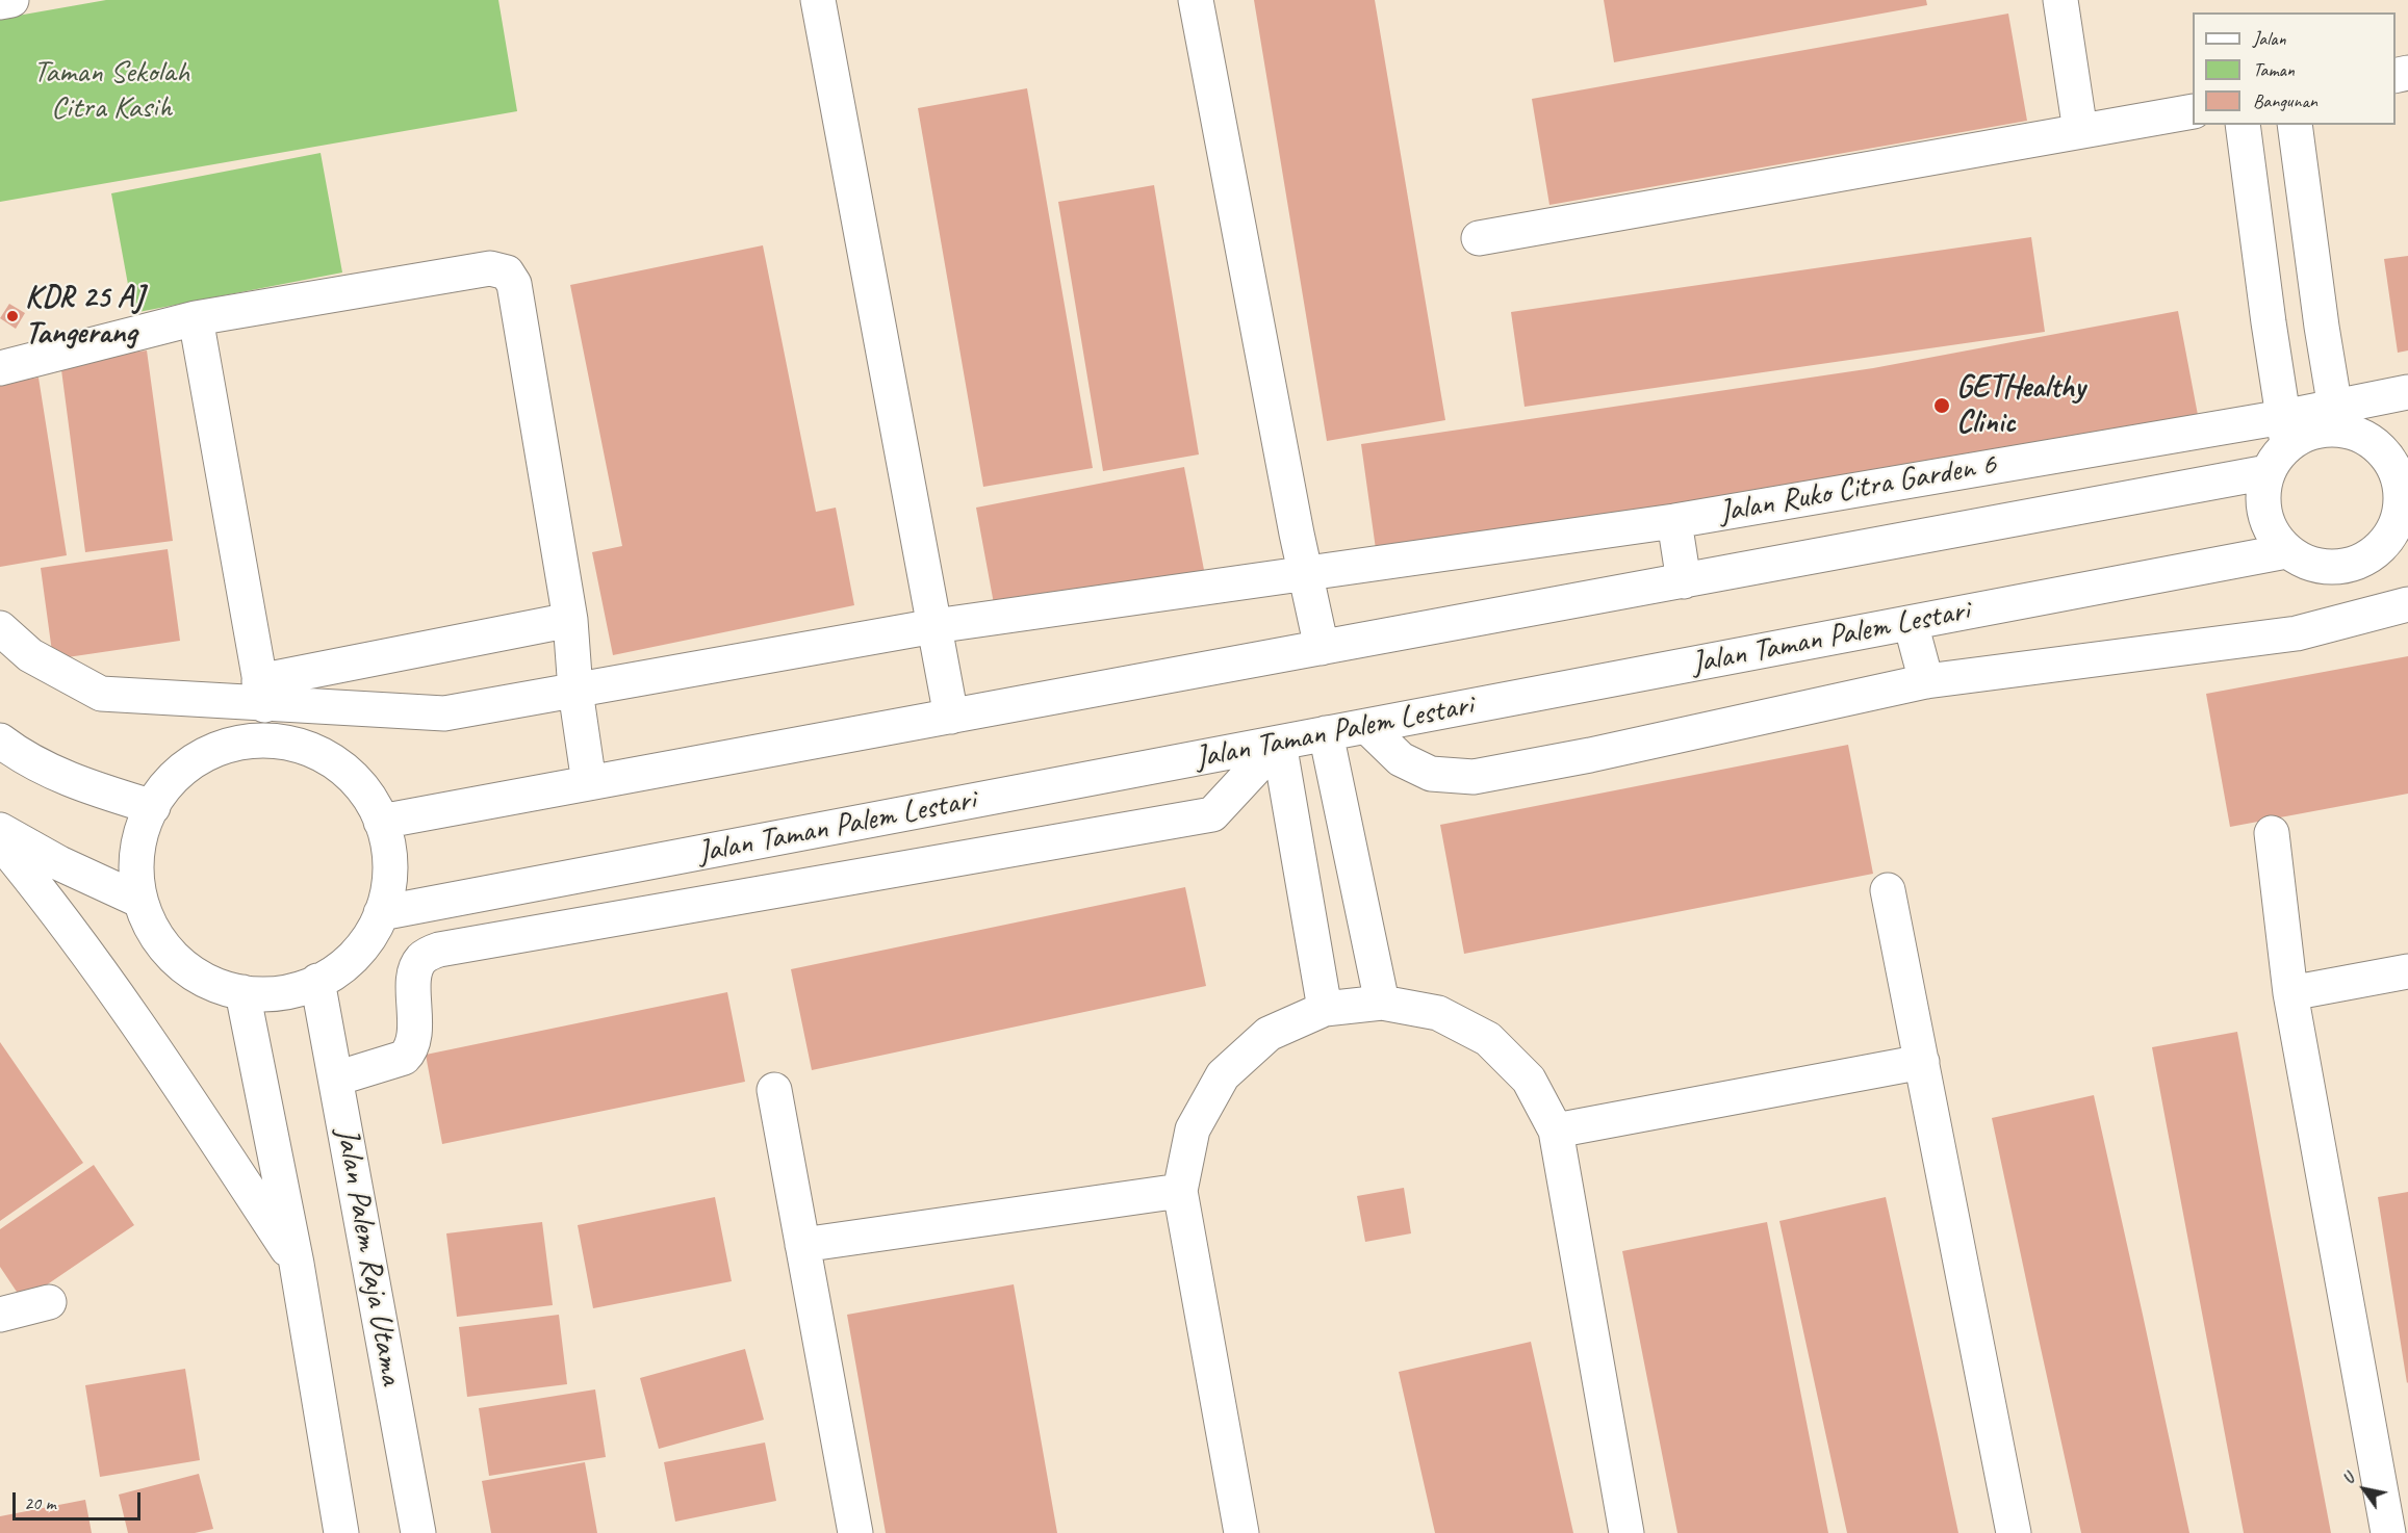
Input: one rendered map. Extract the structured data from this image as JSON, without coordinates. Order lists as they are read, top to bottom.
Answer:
{
  "streets": {
    "street": ["Jalan Ruko Citra Garden 6", "Jalan Taman Palem Lestari", "Jalan Palem Raja Utama"]
  },
  "crossings": [
    ["Jalan Ruko Citra Garden 6", "Jalan Taman Palem Lestari"]
  ],
  "parks": ["Taman Sekolah Citra Kasih"],
  "places": ["KDR 25 AJ Tangerang", "GETHealthy Clinic"],
  "legend": ["Jalan", "Taman", "Bangunan"],
  "scale_bar": "20 m",
  "north": "top left"
}
